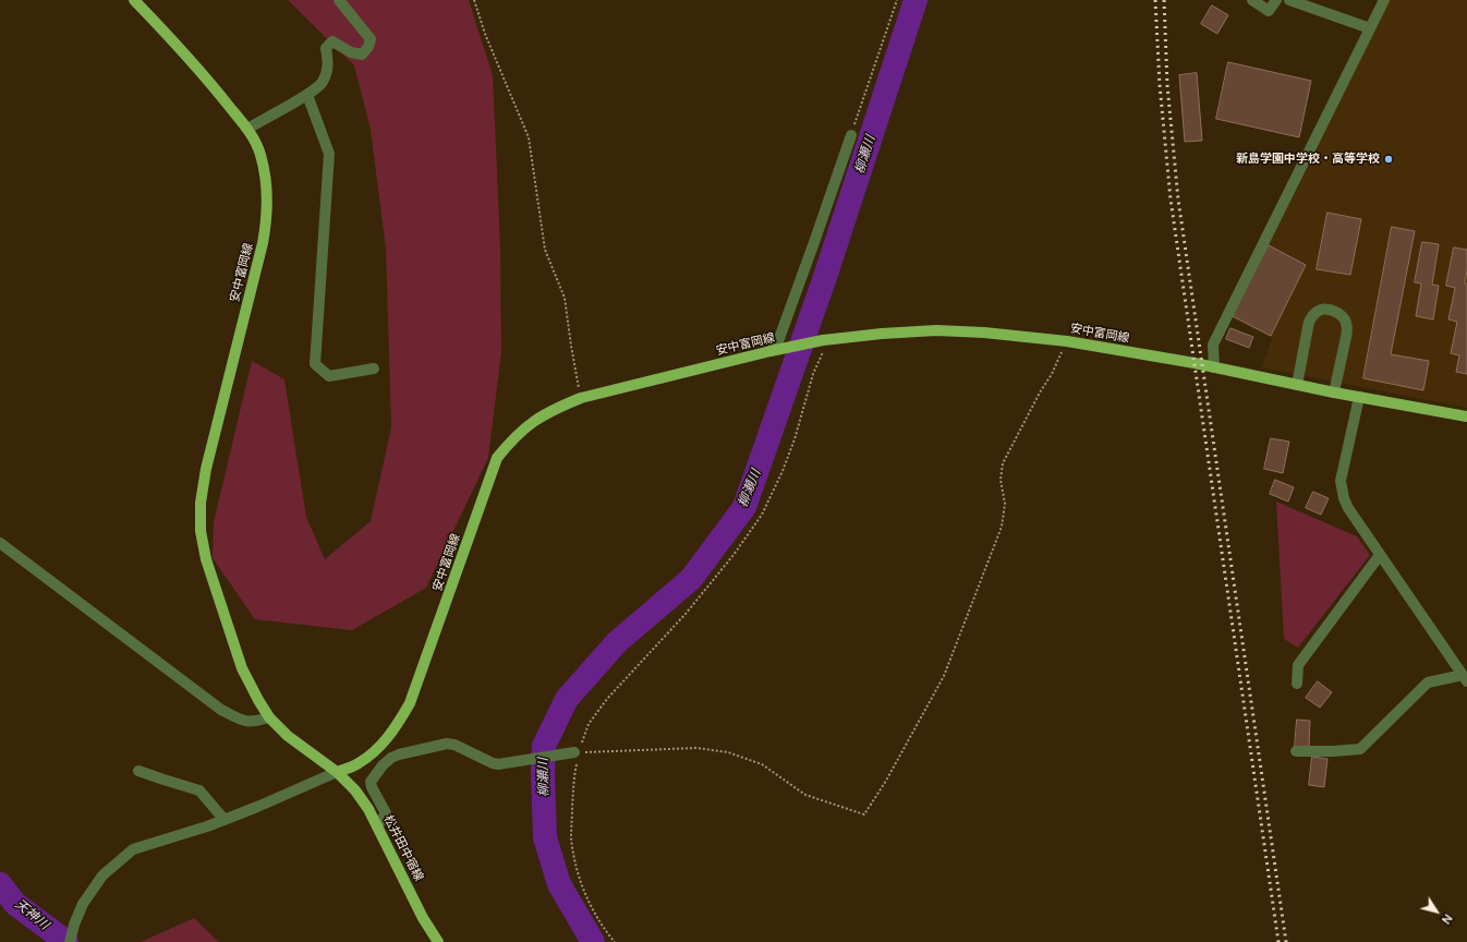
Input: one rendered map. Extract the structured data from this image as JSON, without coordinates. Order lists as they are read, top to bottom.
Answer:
{
  "streets": {
    "main road": ["安中富岡線", "松井田中宿線"]
  },
  "crossings": [
    ["安中富岡線", "松井田中宿線"]
  ],
  "water": ["柳瀬川", "天神川"],
  "places": ["新島学園中学校・高等学校"],
  "north": "bottom right"
}
